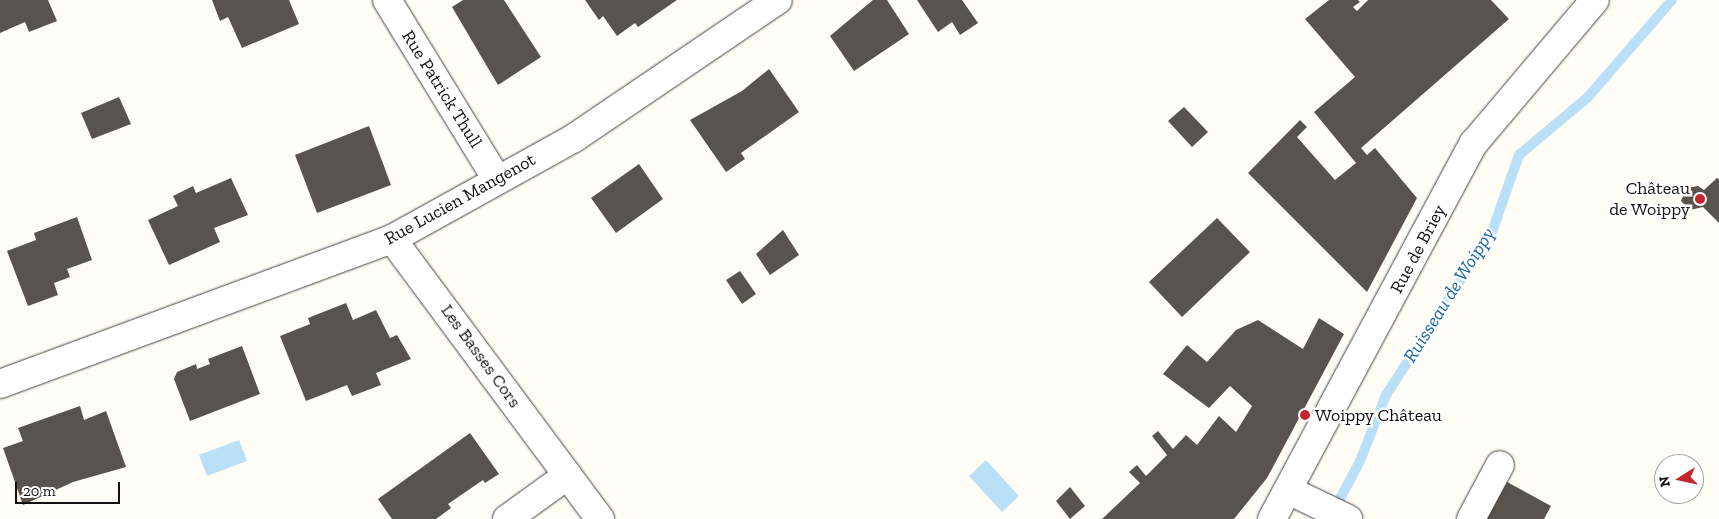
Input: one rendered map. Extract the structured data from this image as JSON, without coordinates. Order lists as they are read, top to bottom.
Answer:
{
  "streets": {
    "street": [
      "Rue Patrick Thull",
      "Rue Lucien Mangenot",
      "Rue de Briey",
      "Les Basses Cors"
    ]
  },
  "crossings": [
    ["Rue Patrick Thull", "Rue Lucien Mangenot"],
    ["Rue Lucien Mangenot", "Les Basses Cors"]
  ],
  "water": ["Ruisseau de Woippy"],
  "places": ["Château de Woippy", "Woippy Château"],
  "scale_bar": "20 m",
  "north": "left"
}
